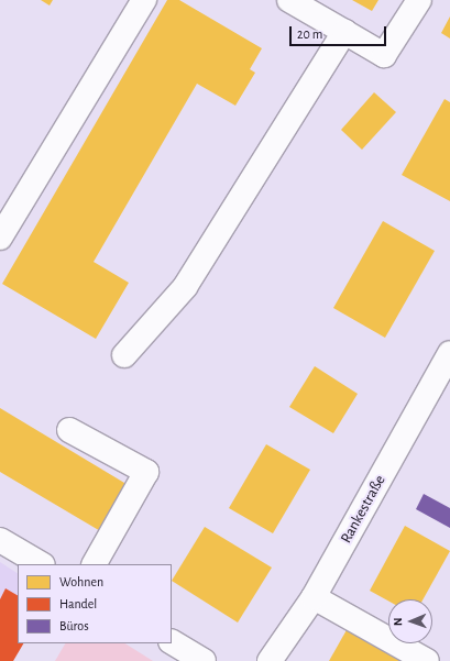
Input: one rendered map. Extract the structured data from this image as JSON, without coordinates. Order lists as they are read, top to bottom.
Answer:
{
  "streets": {
    "street": ["Rankestraße"]
  },
  "legend": ["Wohnen", "Handel", "Büros"],
  "scale_bar": "20 m",
  "north": "left"
}
